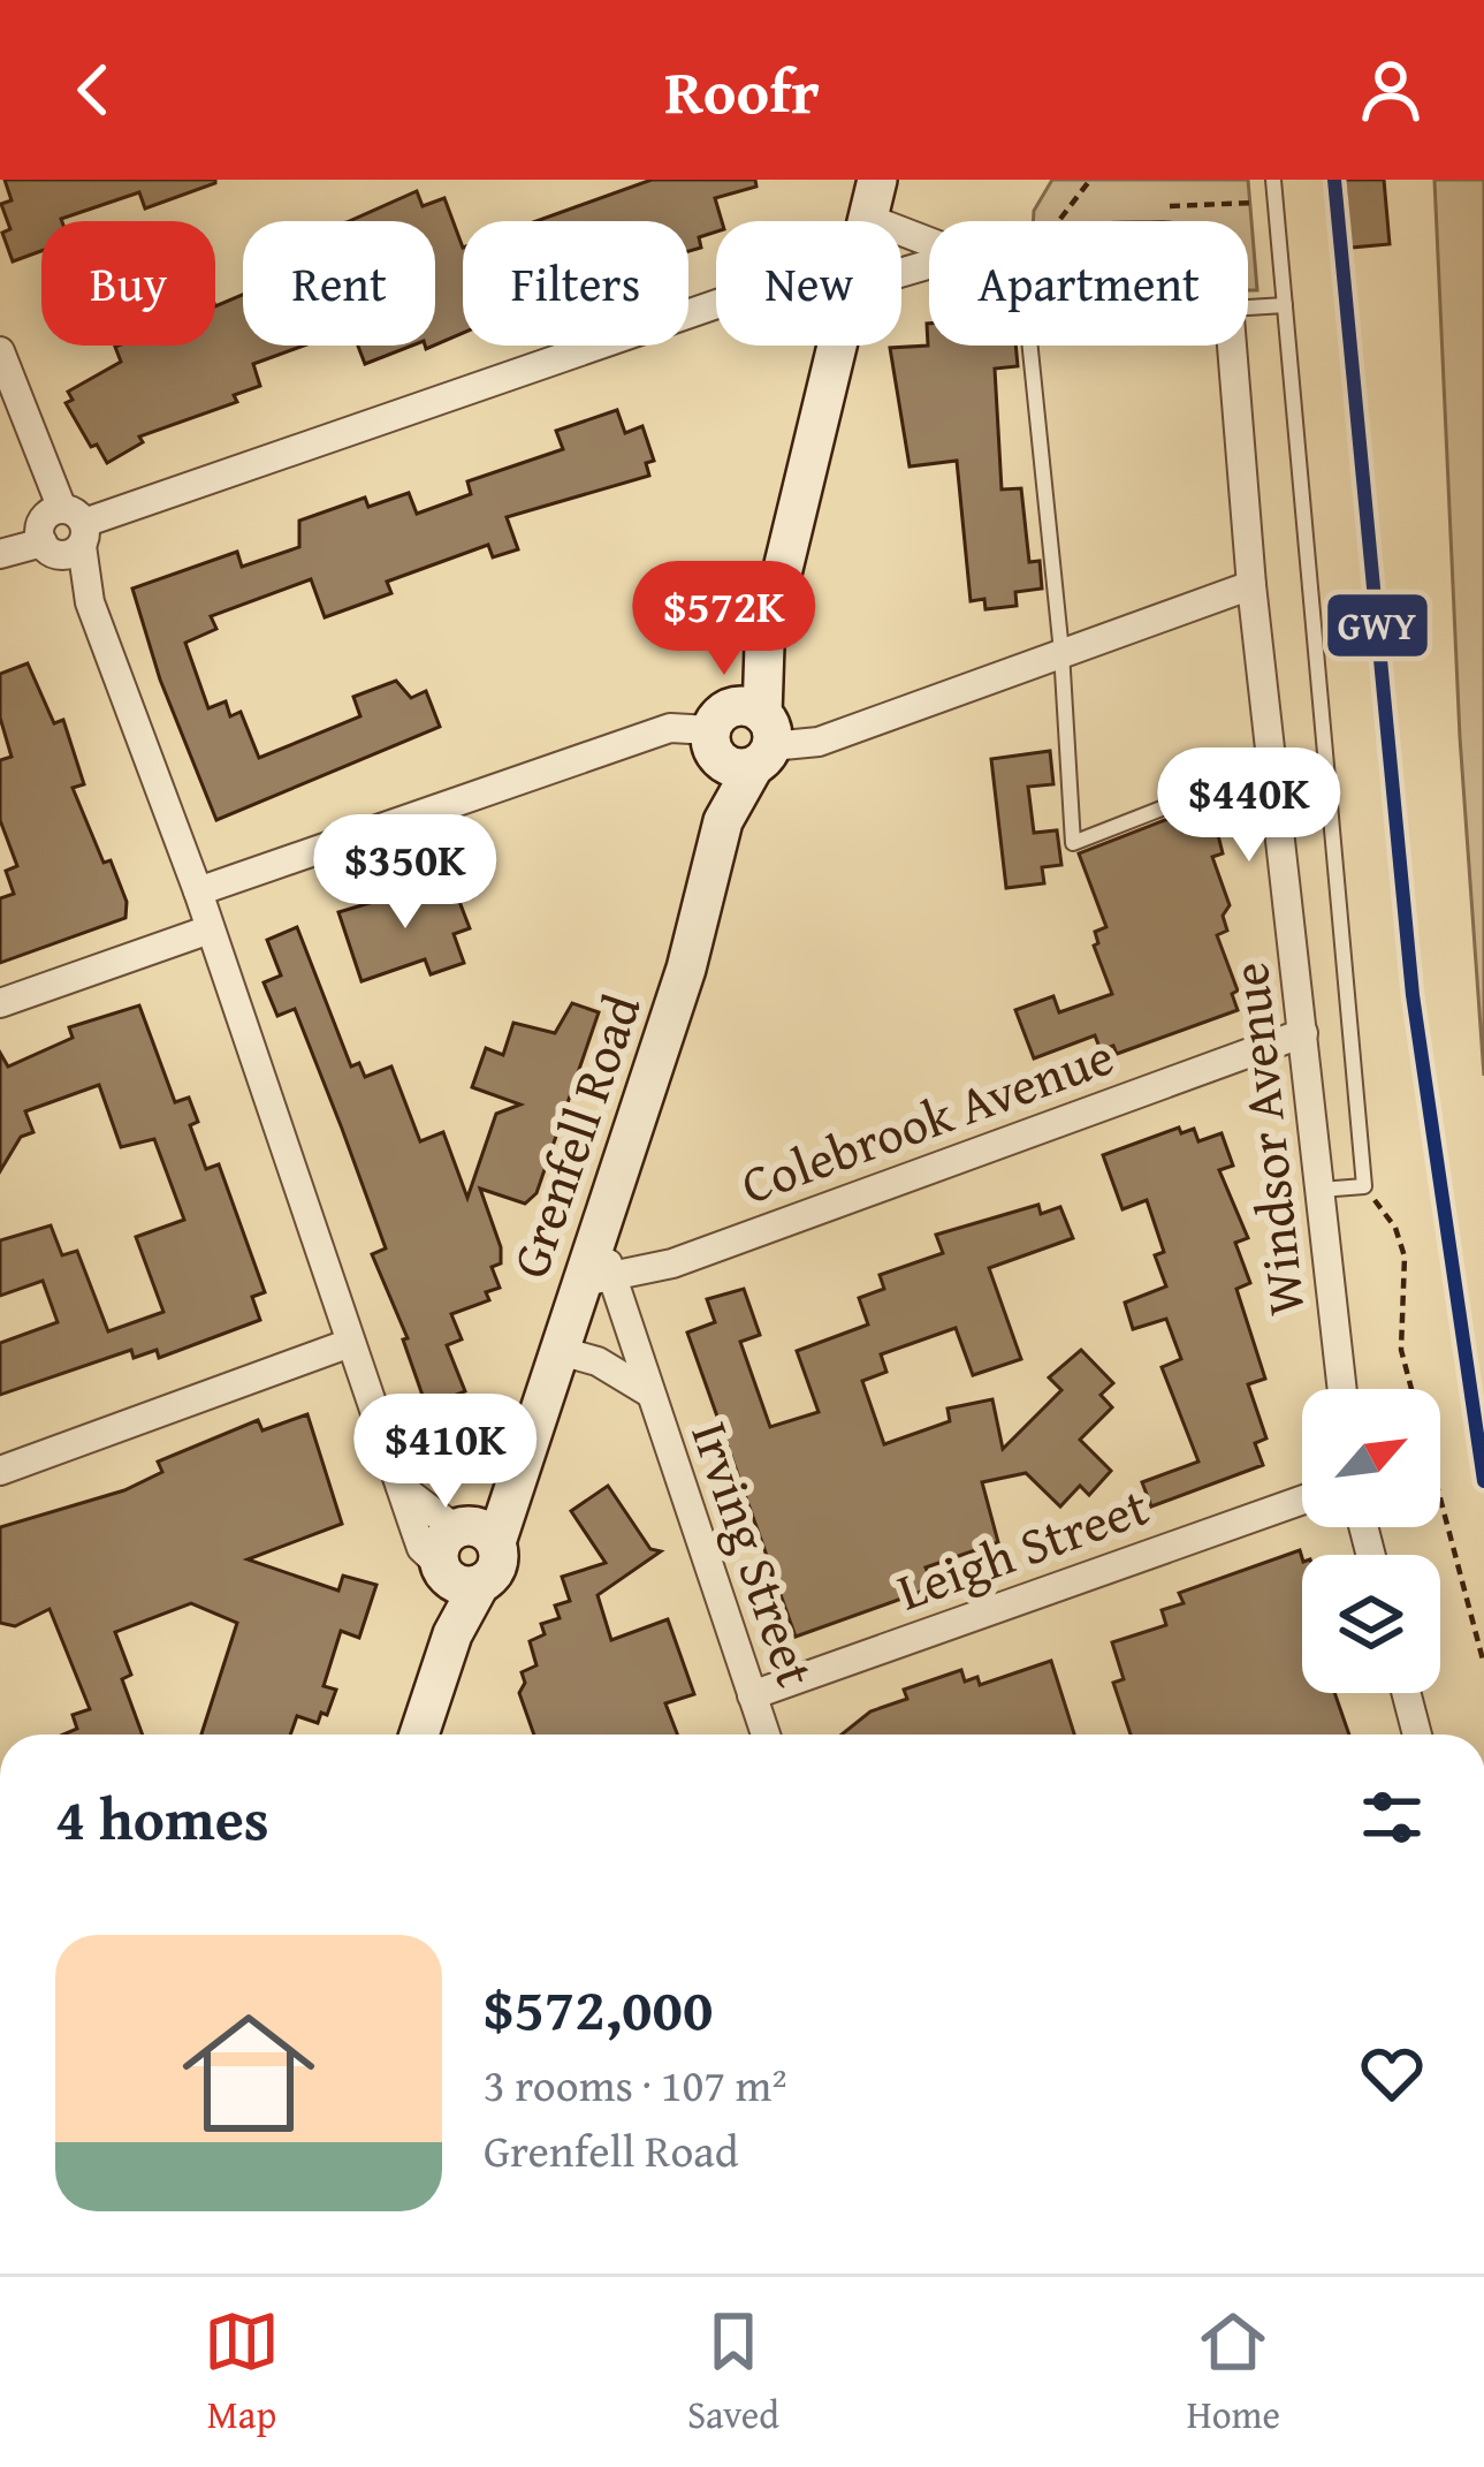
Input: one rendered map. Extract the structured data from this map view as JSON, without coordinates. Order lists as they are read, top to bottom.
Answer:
{
  "streets": {
    "street": [
      "Colebrook Avenue",
      "Grenfell Road",
      "Windsor Avenue",
      "Leigh Street",
      "Irving Street"
    ]
  },
  "crossings": [
    ["Colebrook Avenue", "Grenfell Road"],
    ["Colebrook Avenue", "Windsor Avenue"],
    ["Colebrook Avenue", "Irving Street"],
    ["Grenfell Road", "Irving Street"],
    ["Leigh Street", "Irving Street"]
  ],
  "lines": ["transit line GWY"],
  "north": "top right",
  "page": {
    "header": "Roofr",
    "chip": [
      "Buy",
      "Rent",
      "Filters",
      "New",
      "Apartment"
    ],
    "price": [
      "$572K",
      "$440K",
      "$350K",
      "$410K"
    ],
    "heading": "4 homes",
    "list": [
      {
        "name": "$572,000",
        "note": "3 rooms · 107 m² · Grenfell Road"
      }
    ],
    "tabs": ["Map", "Saved", "Home"]
  }
}
